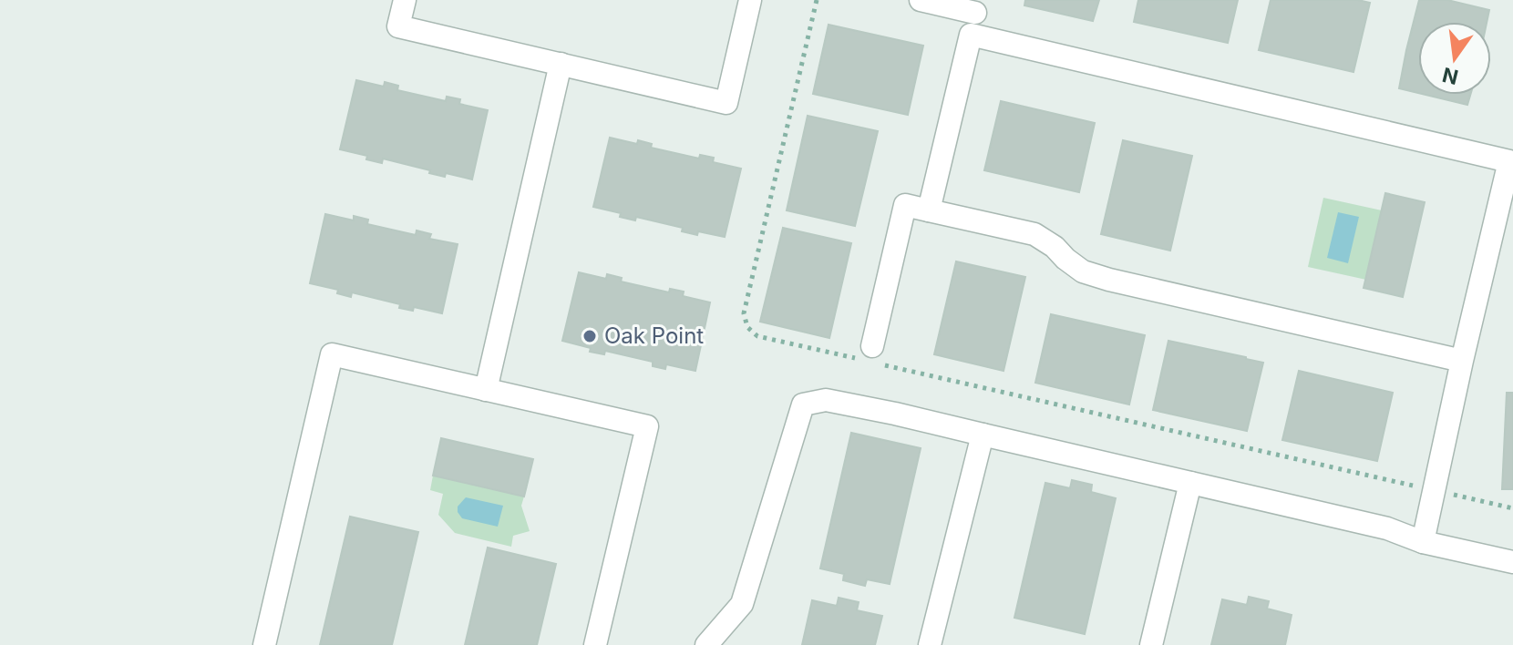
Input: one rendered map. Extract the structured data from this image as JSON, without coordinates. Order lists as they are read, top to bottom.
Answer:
{
  "places": ["Oak Point"],
  "north": "bottom"
}
